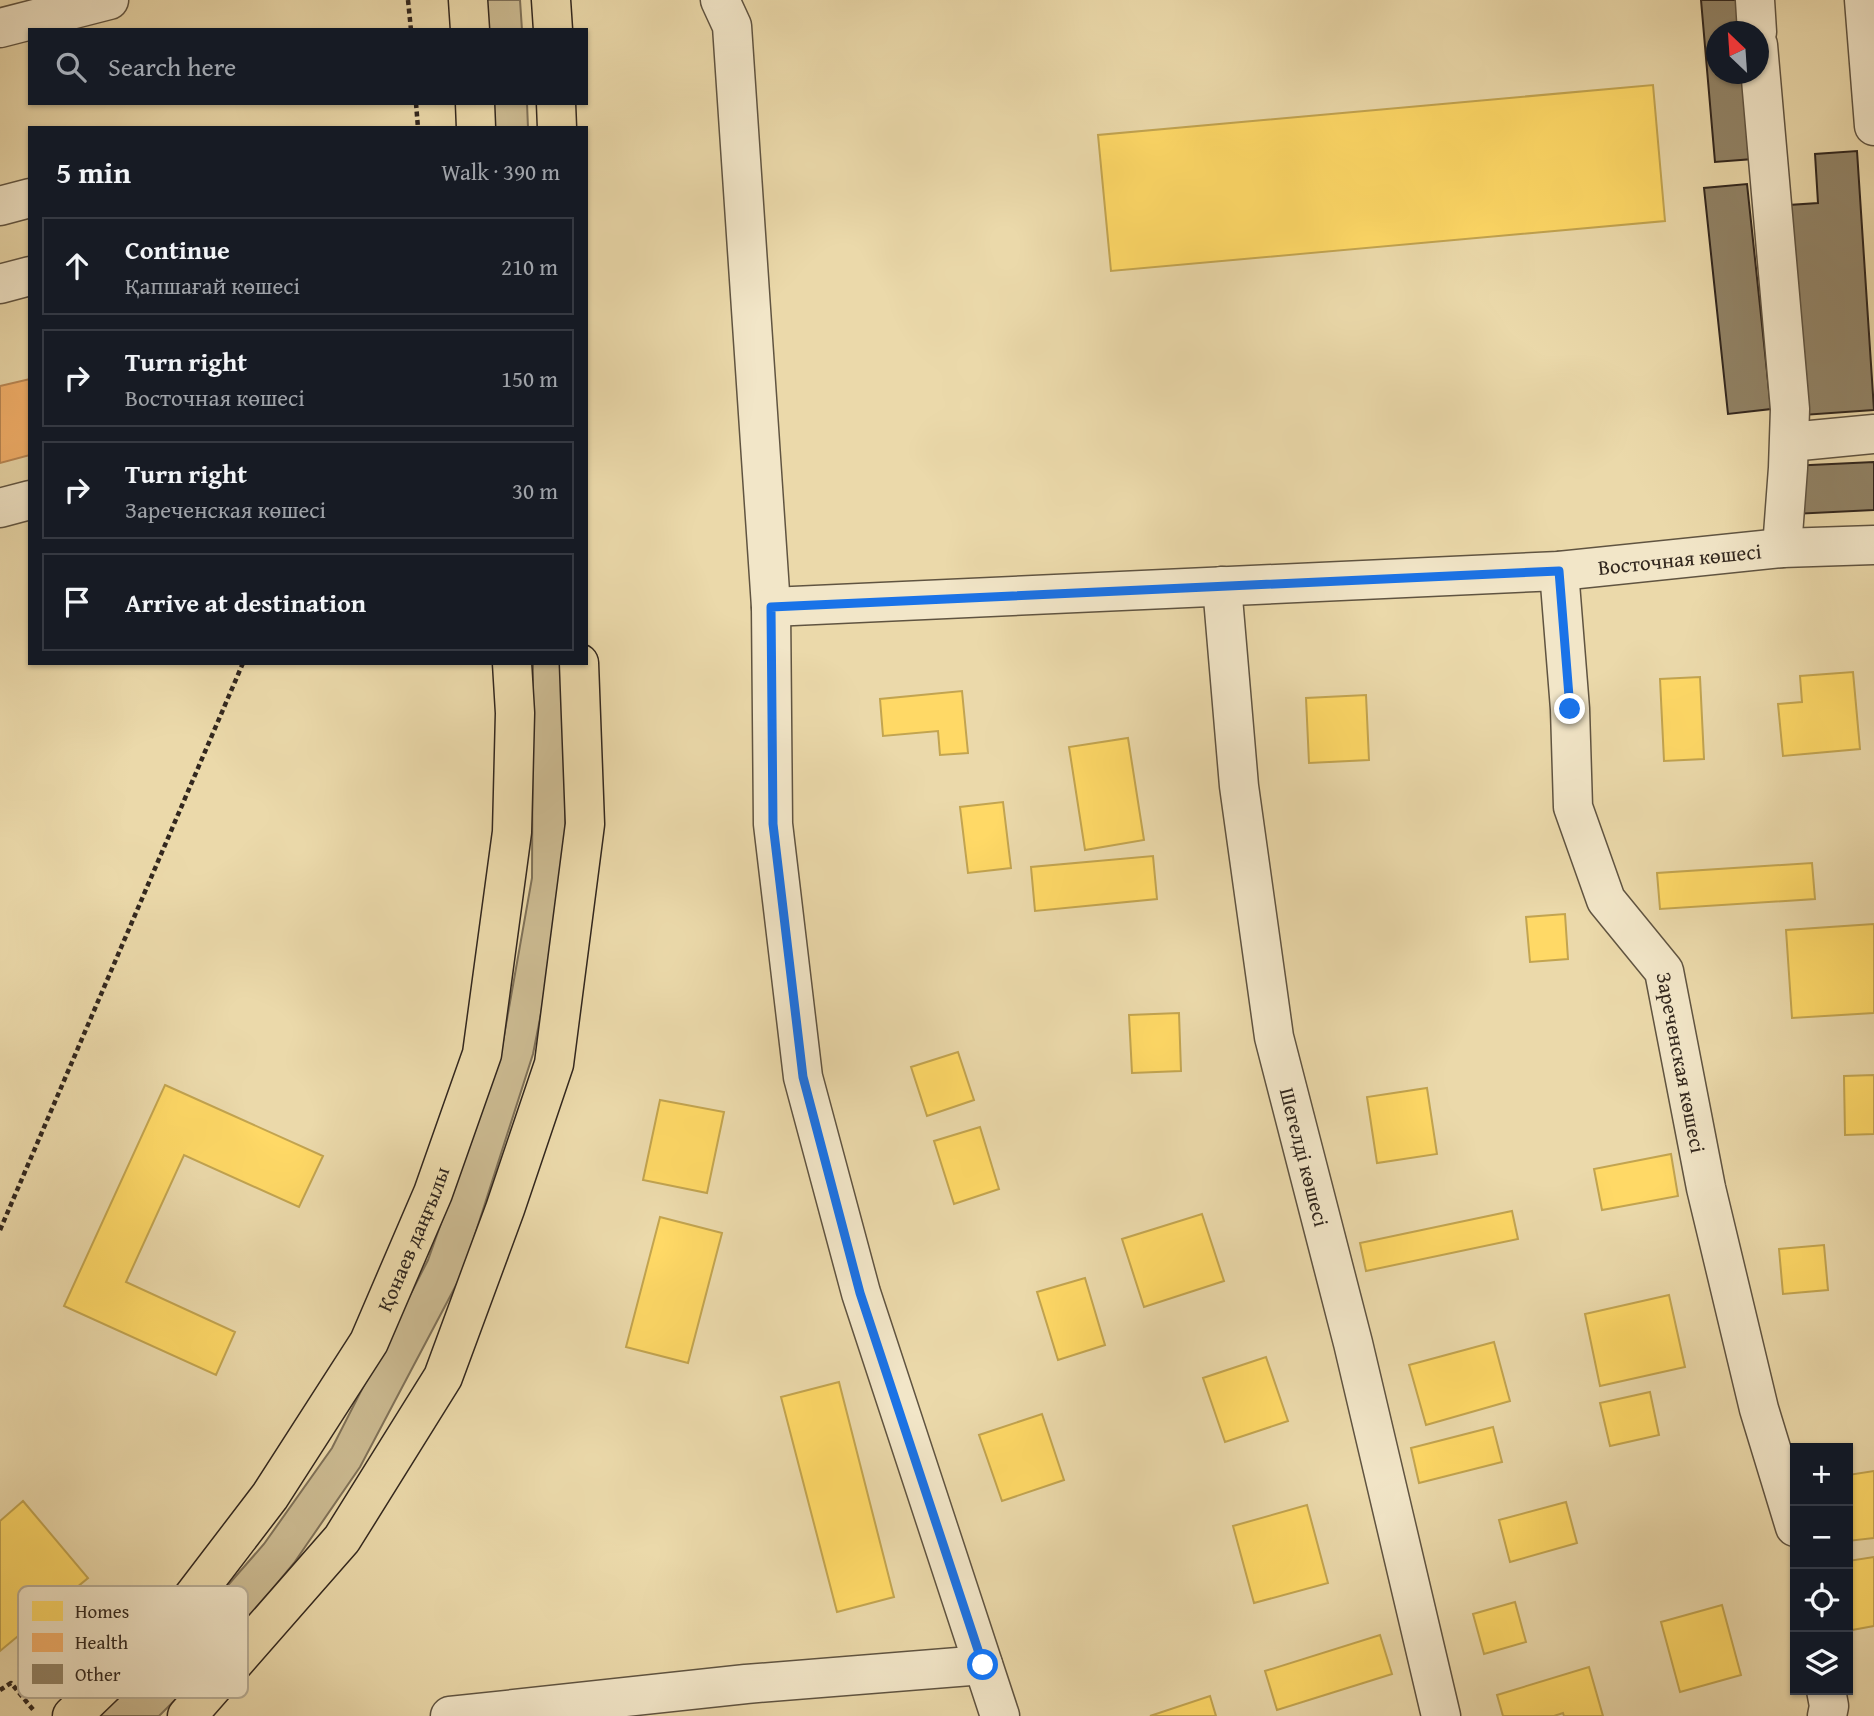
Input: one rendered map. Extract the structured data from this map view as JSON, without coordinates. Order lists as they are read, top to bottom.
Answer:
{
  "streets": {
    "main road": ["Қонаев даңғылы"],
    "street": ["Восточная көшесі", "Зареченская көшесі", "Шегелді көшесі"]
  },
  "crossings": [
    ["Восточная көшесі", "Зареченская көшесі"],
    ["Восточная көшесі", "Шегелді көшесі"]
  ],
  "legend": ["Homes", "Health", "Other"],
  "north": "top left",
  "page": {
    "search": "Search here",
    "heading": ["5 min", "Walk · 390 m"],
    "list": [
      ["Continue", "Қапшағай көшесі", "210 m"],
      ["Turn right", "Восточная көшесі", "150 m"],
      ["Turn right", "Зареченская көшесі", "30 m"],
      "Arrive at destination"
    ],
    "map_buttons": ["+", "−"]
  }
}
